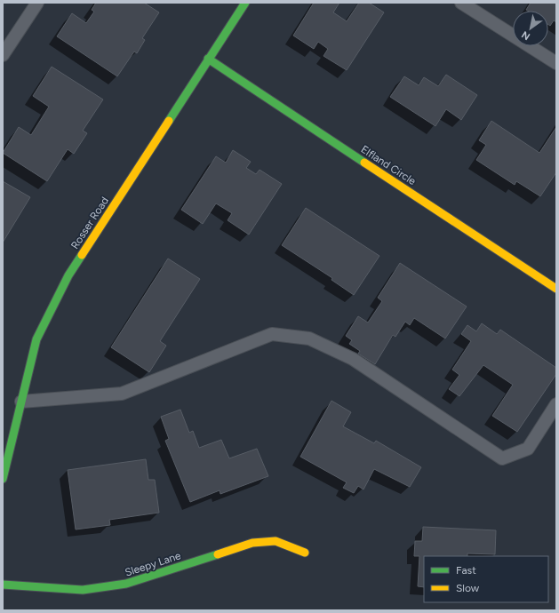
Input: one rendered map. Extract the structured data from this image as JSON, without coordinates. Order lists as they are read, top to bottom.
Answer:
{
  "streets": {
    "street": ["Elfland Circle", "Rosser Road", "Sleepy Lane"]
  },
  "crossings": [
    ["Elfland Circle", "Rosser Road"]
  ],
  "legend": ["Fast", "Slow"],
  "north": "bottom left"
}
